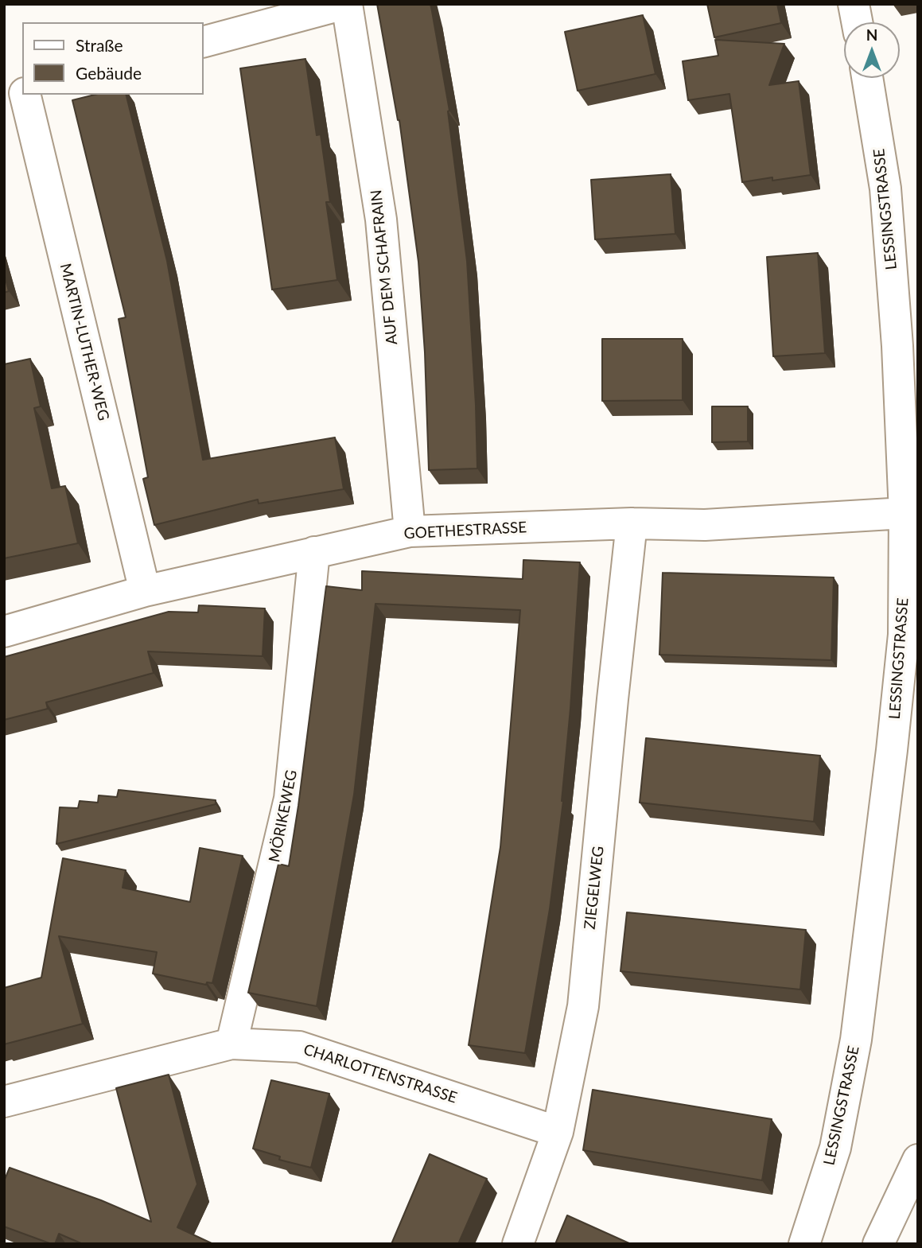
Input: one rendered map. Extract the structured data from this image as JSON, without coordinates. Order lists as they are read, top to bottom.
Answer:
{
  "streets": {
    "street": [
      "LESSINGSTRASSE",
      "AUF DEM SCHAFRAIN",
      "MARTIN-LUTHER-WEG",
      "GOETHESTRASSE",
      "MÖRIKEWEG",
      "ZIEGELWEG",
      "CHARLOTTENSTRASSE"
    ]
  },
  "crossings": [
    ["LESSINGSTRASSE", "GOETHESTRASSE"],
    ["AUF DEM SCHAFRAIN", "GOETHESTRASSE"],
    ["MARTIN-LUTHER-WEG", "GOETHESTRASSE"],
    ["GOETHESTRASSE", "MÖRIKEWEG"],
    ["GOETHESTRASSE", "ZIEGELWEG"],
    ["MÖRIKEWEG", "CHARLOTTENSTRASSE"],
    ["ZIEGELWEG", "CHARLOTTENSTRASSE"]
  ],
  "legend": ["Straße", "Gebäude"],
  "north": "top"
}
